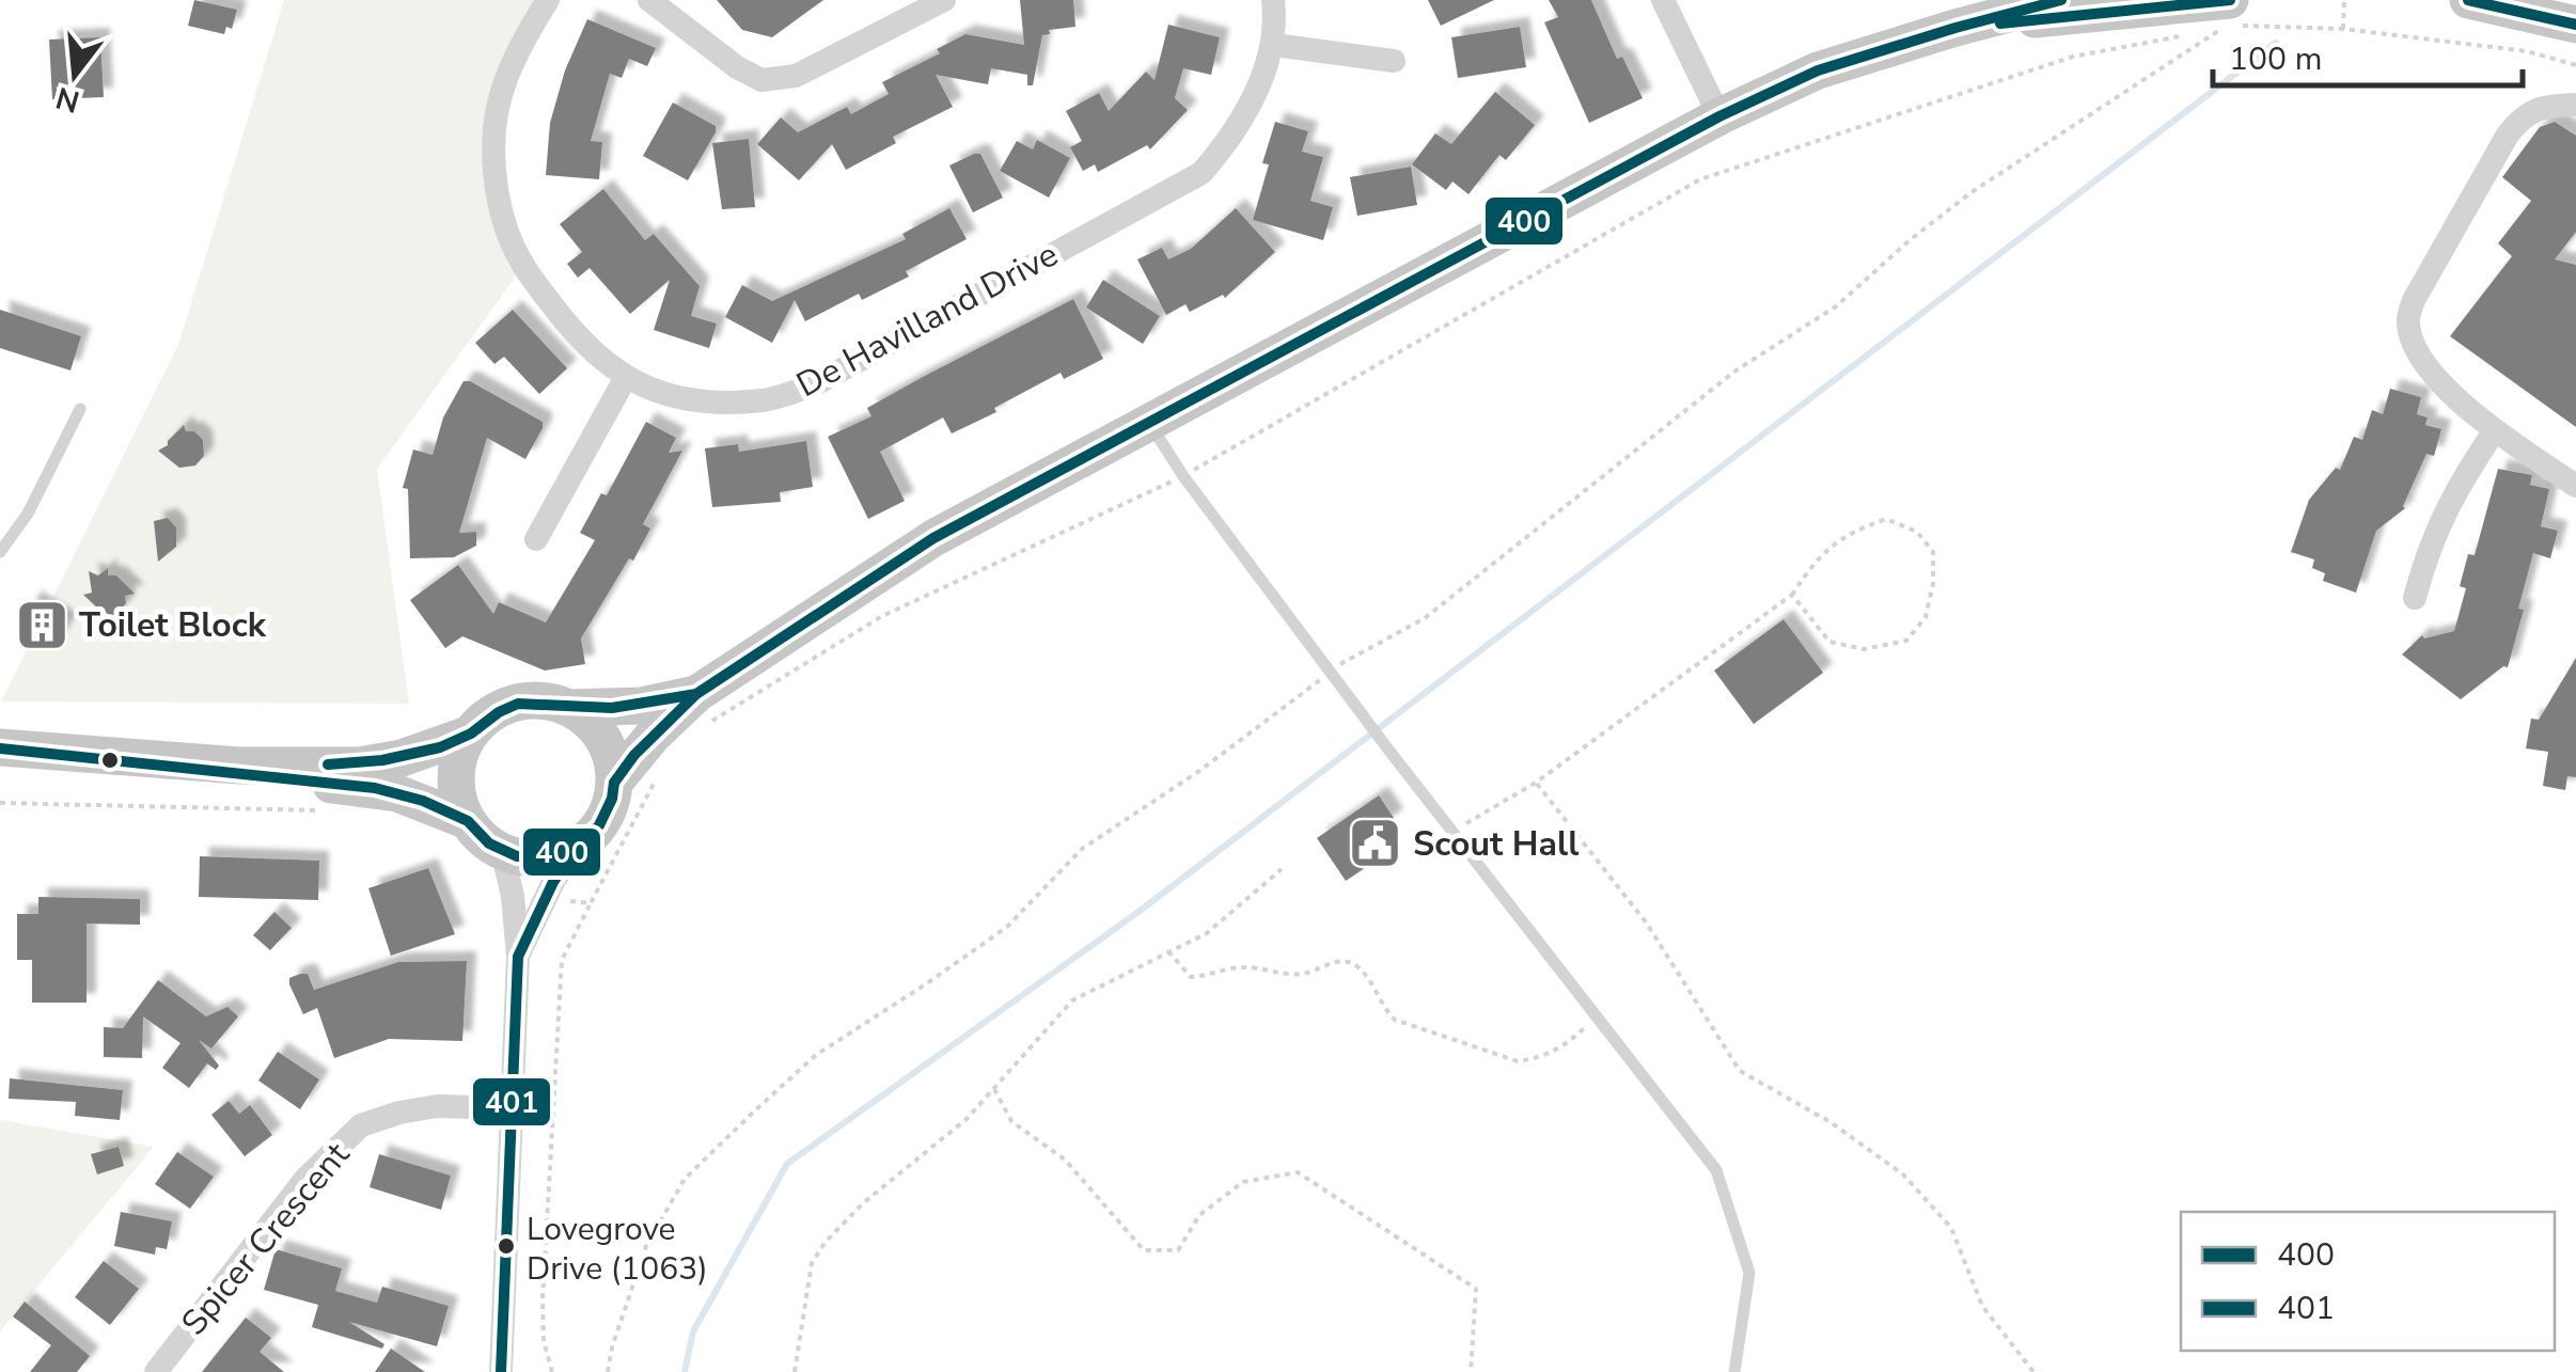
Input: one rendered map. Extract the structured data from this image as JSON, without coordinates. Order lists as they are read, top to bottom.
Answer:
{
  "streets": {
    "street": ["De Havilland Drive", "Spicer Crescent"]
  },
  "places": {
    "building": ["Toilet Block"],
    "public building": ["Scout Hall"],
    "other": ["Lovegrove Drive (1063)"]
  },
  "lines": ["transit line 400", "transit line 401"],
  "legend": ["400", "401"],
  "scale_bar": "100 m",
  "north": "bottom"
}
